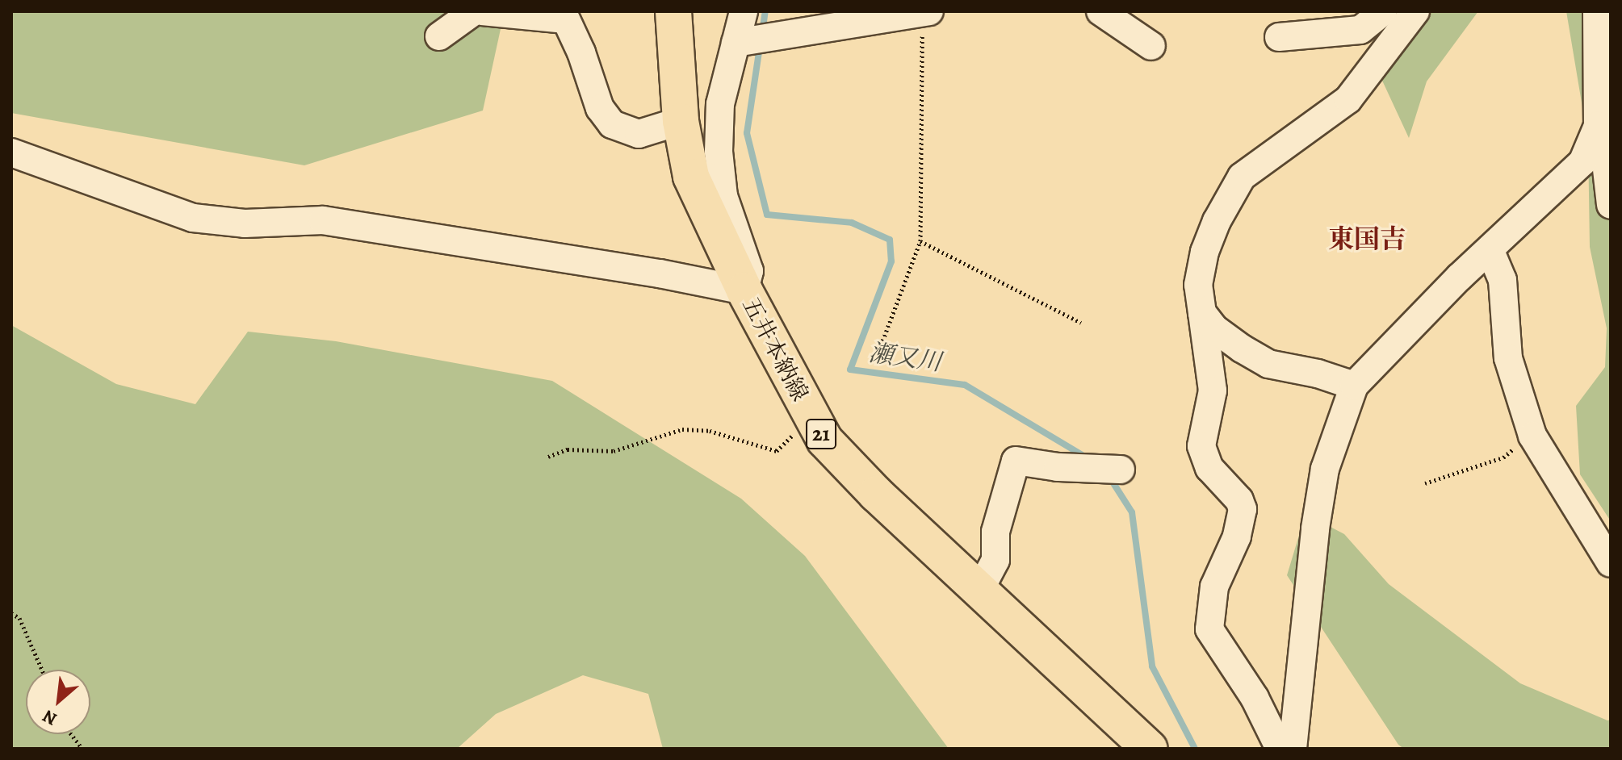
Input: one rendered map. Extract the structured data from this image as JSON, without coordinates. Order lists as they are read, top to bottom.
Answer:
{
  "streets": {
    "main road": ["五井本納線", "21"]
  },
  "districts": ["東国吉"],
  "water": ["瀬又川"],
  "north": "bottom left"
}
